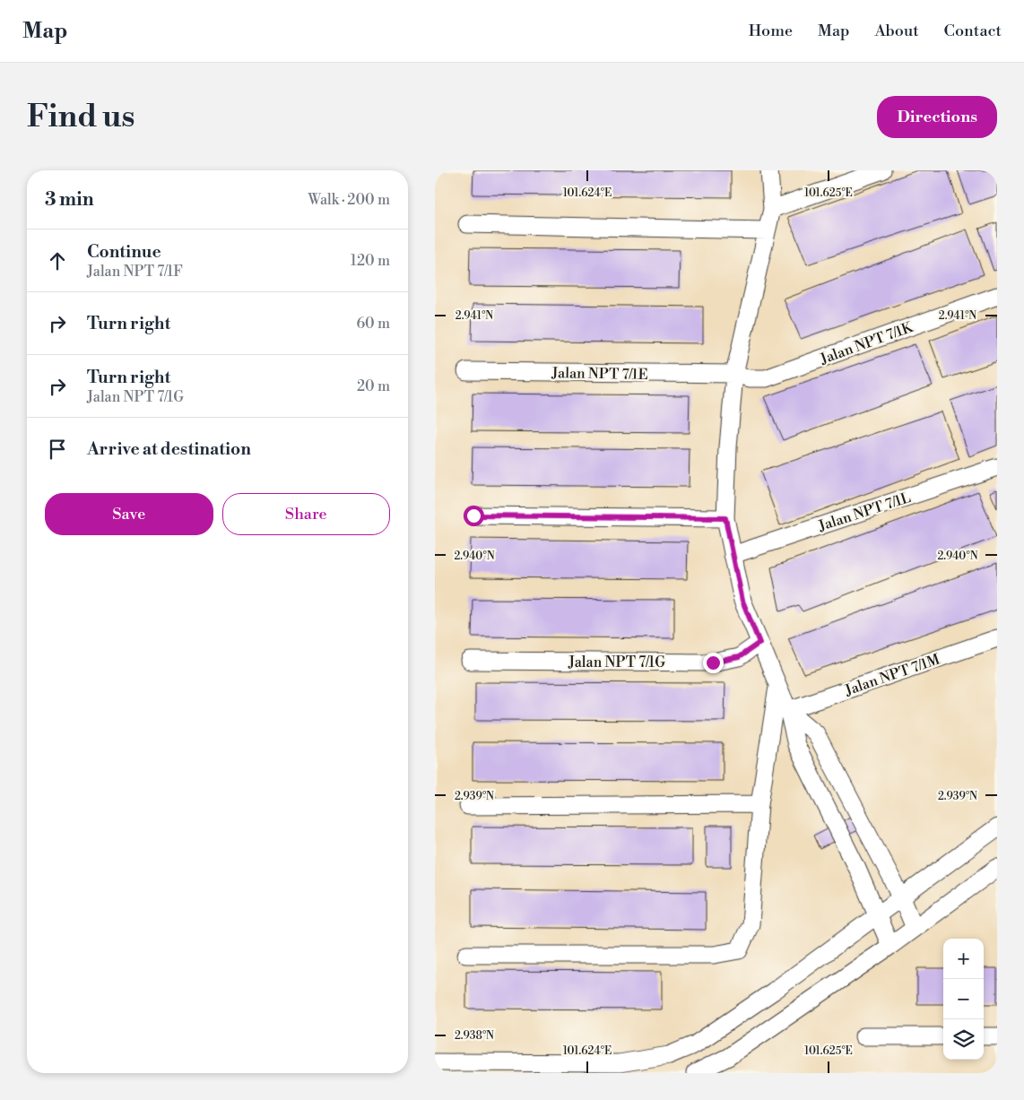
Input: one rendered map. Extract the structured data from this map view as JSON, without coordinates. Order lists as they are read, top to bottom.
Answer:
{
  "streets": {
    "street": [
      "Jalan NPT 7/1K",
      "Jalan NPT 7/1E",
      "Jalan NPT 7/1L",
      "Jalan NPT 7/1G",
      "Jalan NPT 7/1M"
    ]
  },
  "crossings": [
    ["Jalan NPT 7/1K", "Jalan NPT 7/1E"]
  ],
  "page": {
    "header": "Map",
    "nav": [
      "Home",
      "Map",
      "About",
      "Contact"
    ],
    "buttons": [
      "Directions",
      ["Save", "Share"]
    ],
    "title": "Find us",
    "heading": ["3 min", "Walk · 200 m"],
    "list": [
      ["Continue", "Jalan NPT 7/1F", "120 m"],
      ["Turn right", "60 m"],
      ["Turn right", "Jalan NPT 7/1G", "20 m"],
      "Arrive at destination"
    ],
    "map_buttons": ["+", "−"]
  },
  "coordinates": [
    "101.624°E",
    "101.625°E",
    "2.941°N",
    "2.940°N",
    "2.939°N",
    "2.938°N"
  ]
}
